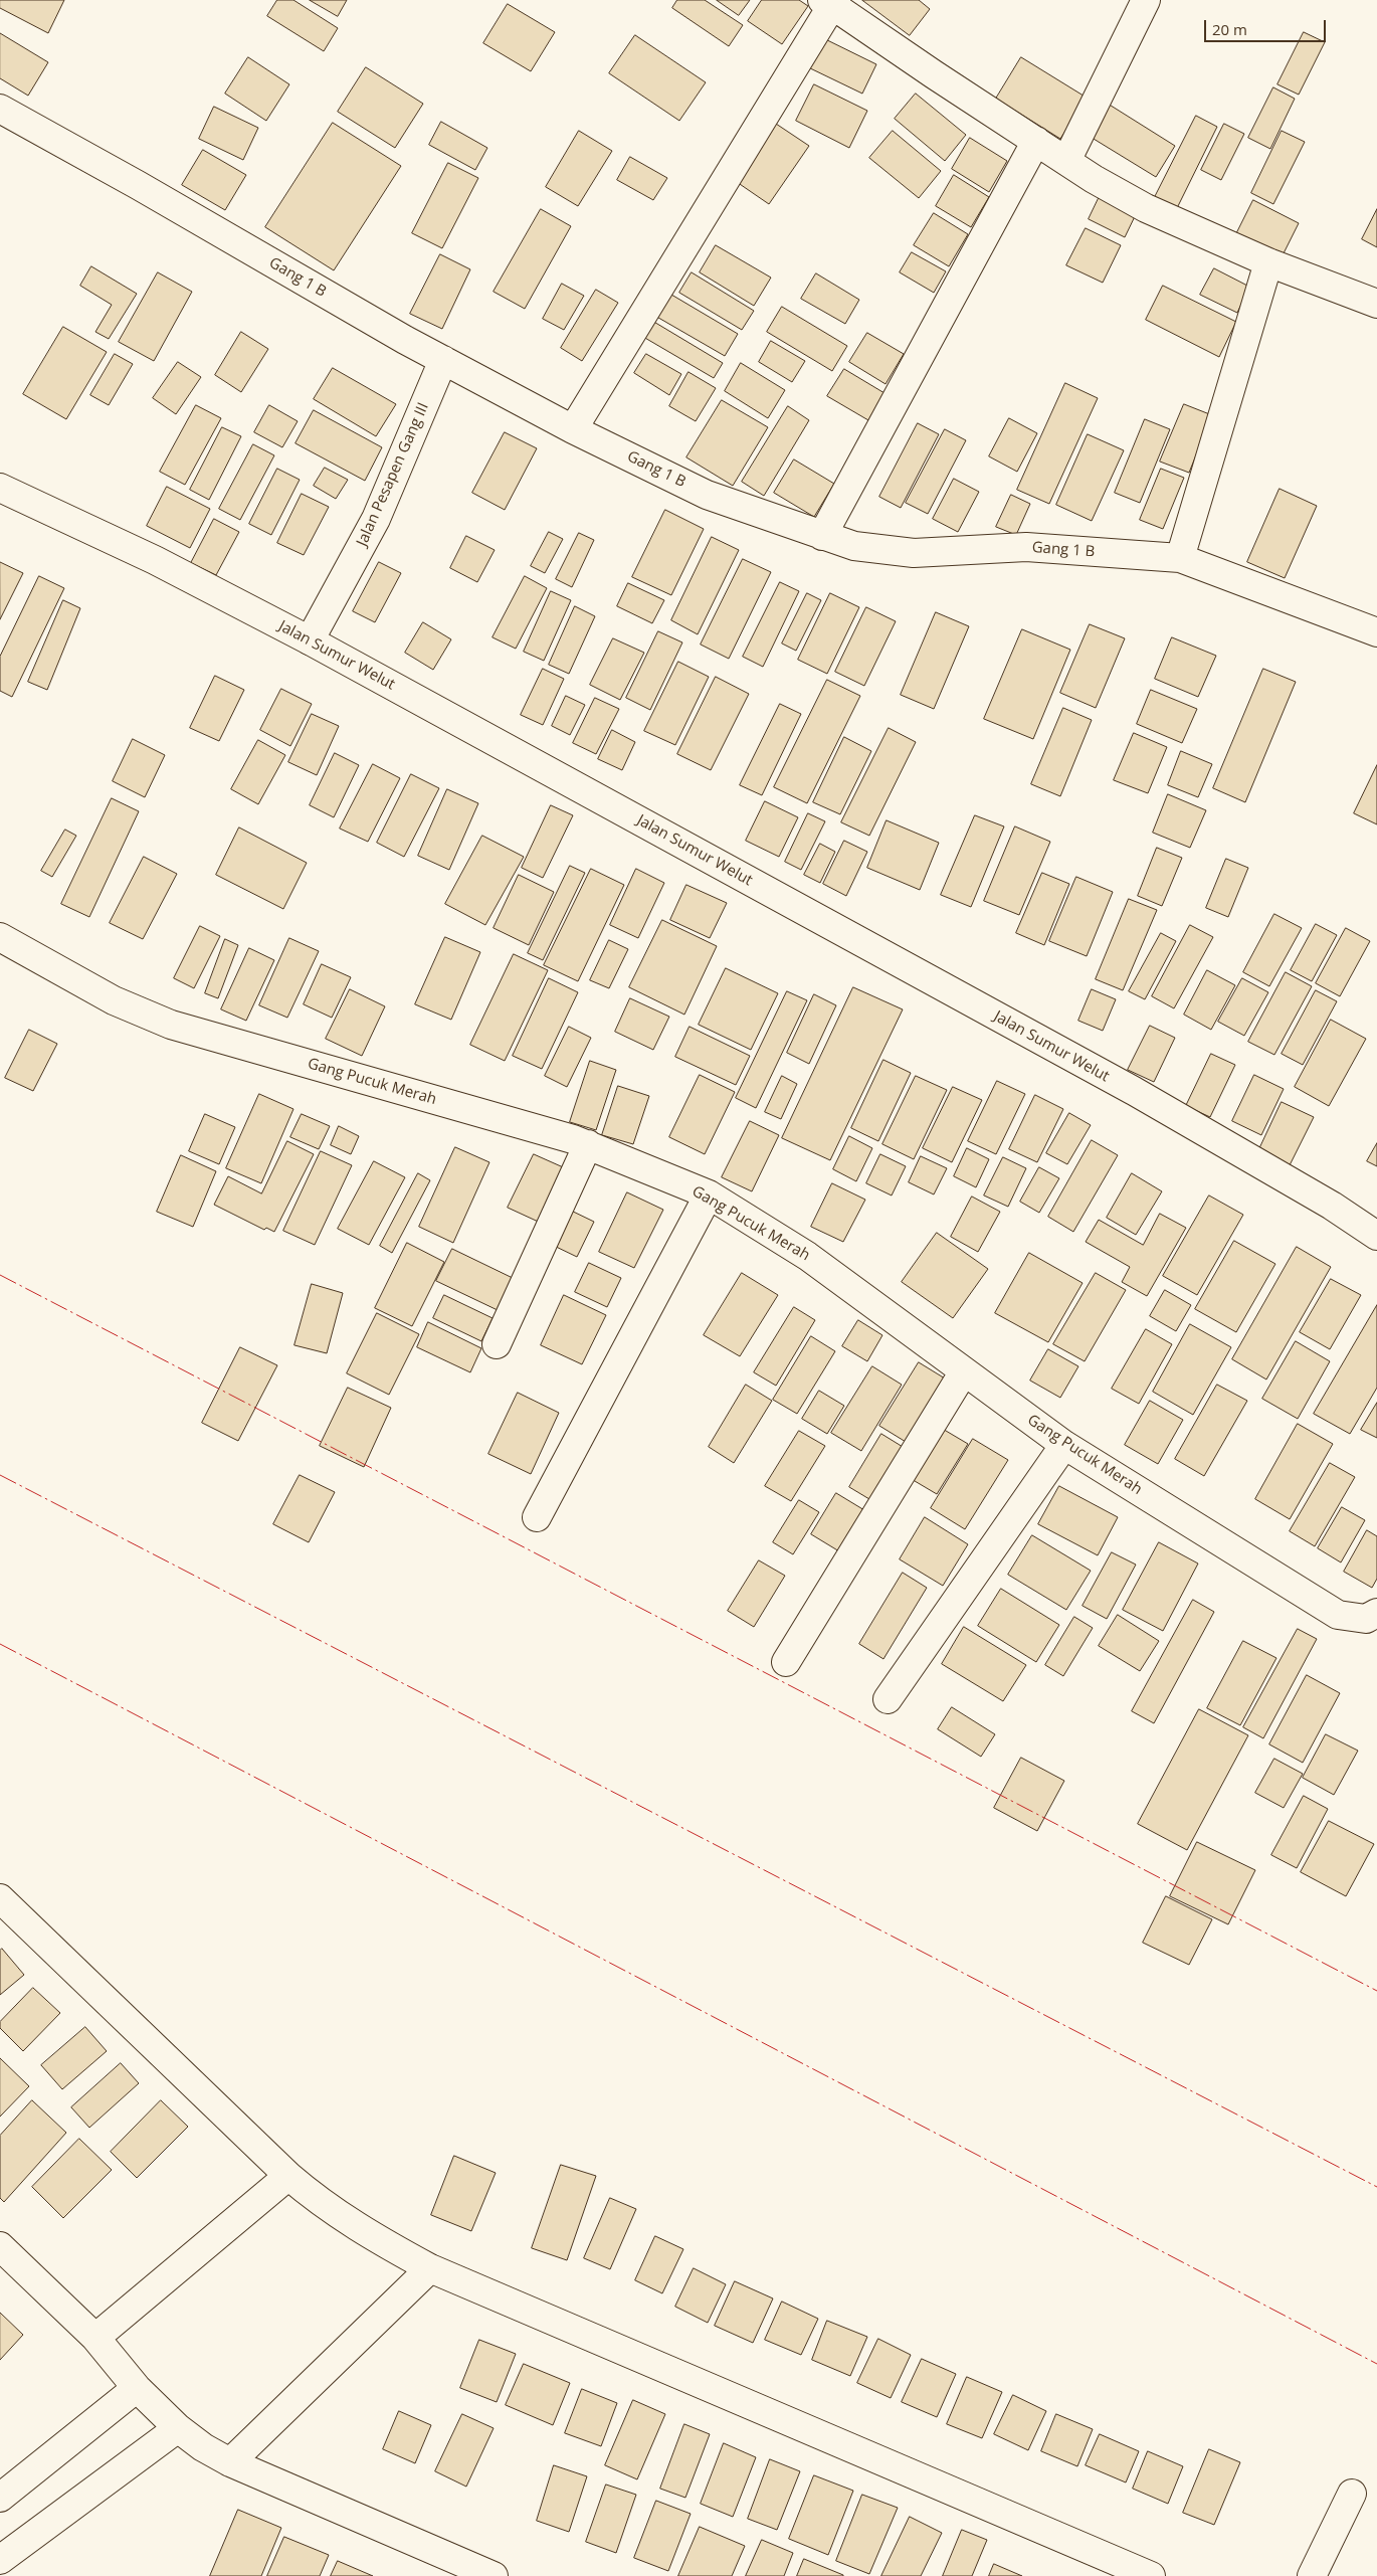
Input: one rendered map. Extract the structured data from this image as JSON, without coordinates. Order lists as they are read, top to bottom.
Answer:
{
  "streets": {
    "street": [
      "Gang 1 B",
      "Jalan Pesapen Gang III",
      "Jalan Sumur Welut",
      "Gang Pucuk Merah"
    ]
  },
  "crossings": [
    ["Gang 1 B", "Jalan Pesapen Gang III"],
    ["Jalan Pesapen Gang III", "Jalan Sumur Welut"]
  ],
  "scale_bar": "20 m"
}
